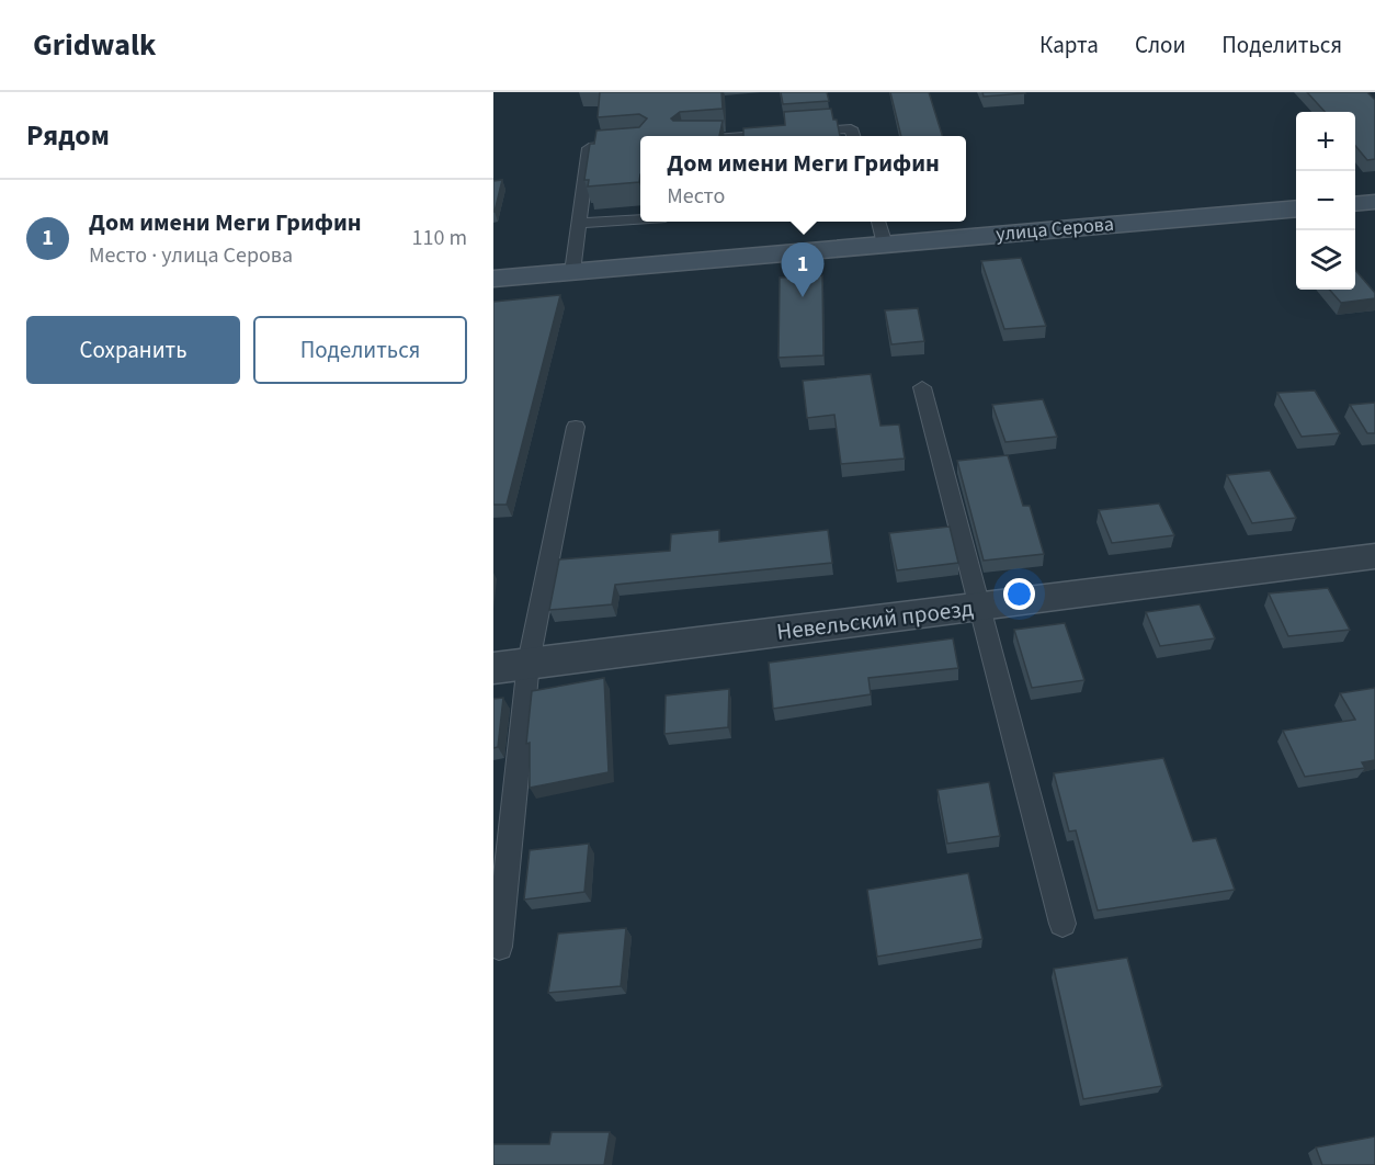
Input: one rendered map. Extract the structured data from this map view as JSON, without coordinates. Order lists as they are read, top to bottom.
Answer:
{
  "streets": {
    "main road": ["улица Серова"],
    "street": ["Невельский проезд"]
  },
  "page": {
    "header": "Gridwalk",
    "nav": ["Карта", "Слои", "Поделиться"],
    "heading": "Рядом",
    "map_buttons": ["+", "−"],
    "popup": ["Дом имени Меги Грифин", "Место"],
    "list": [
      {
        "mark": "1",
        "name": "Дом имени Меги Грифин",
        "note": "Место · улица Серова",
        "value": "110 m"
      }
    ],
    "pins": "1",
    "buttons": ["Сохранить", "Поделиться"]
  }
}
